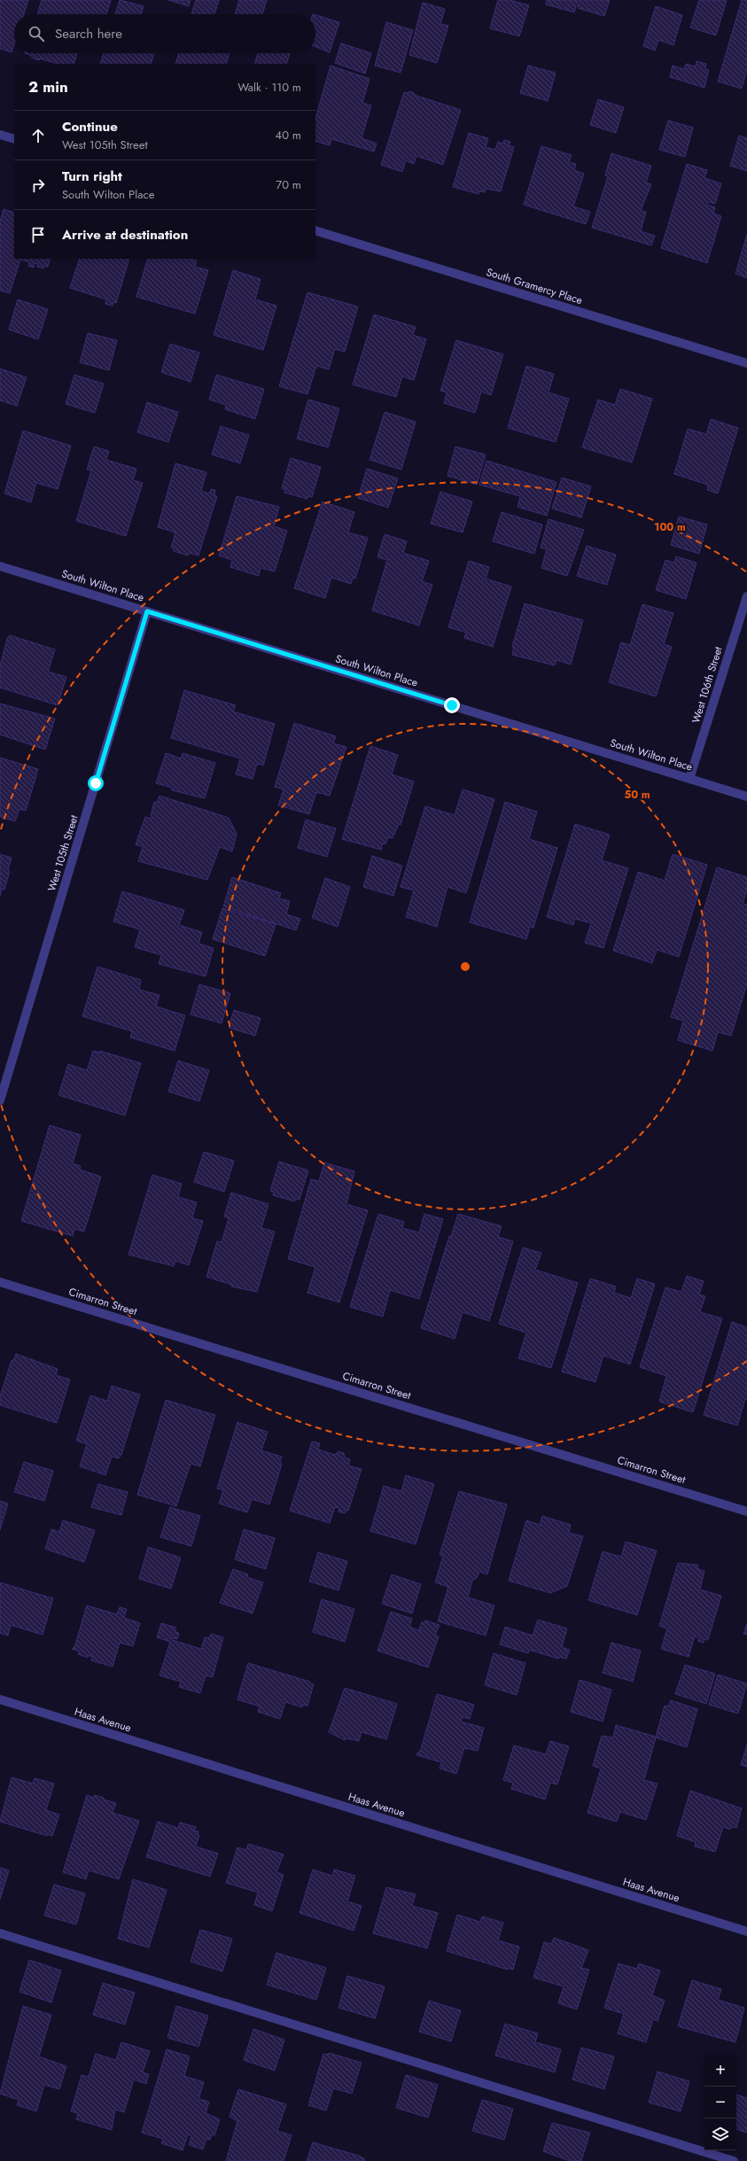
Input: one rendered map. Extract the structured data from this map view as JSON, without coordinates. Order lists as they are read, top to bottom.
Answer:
{
  "streets": {
    "street": [
      "South Gramercy Place",
      "South Wilton Place",
      "West 106th Street",
      "West 105th Street",
      "Cimarron Street",
      "Haas Avenue"
    ]
  },
  "crossings": [
    ["South Wilton Place", "West 106th Street"],
    ["South Wilton Place", "West 105th Street"]
  ],
  "page": {
    "search": "Search here",
    "heading": ["2 min", "Walk · 110 m"],
    "list": [
      ["Continue", "West 105th Street", "40 m"],
      ["Turn right", "South Wilton Place", "70 m"],
      "Arrive at destination"
    ],
    "map_buttons": ["+", "−"]
  },
  "rings": ["100 m", "50 m"]
}
